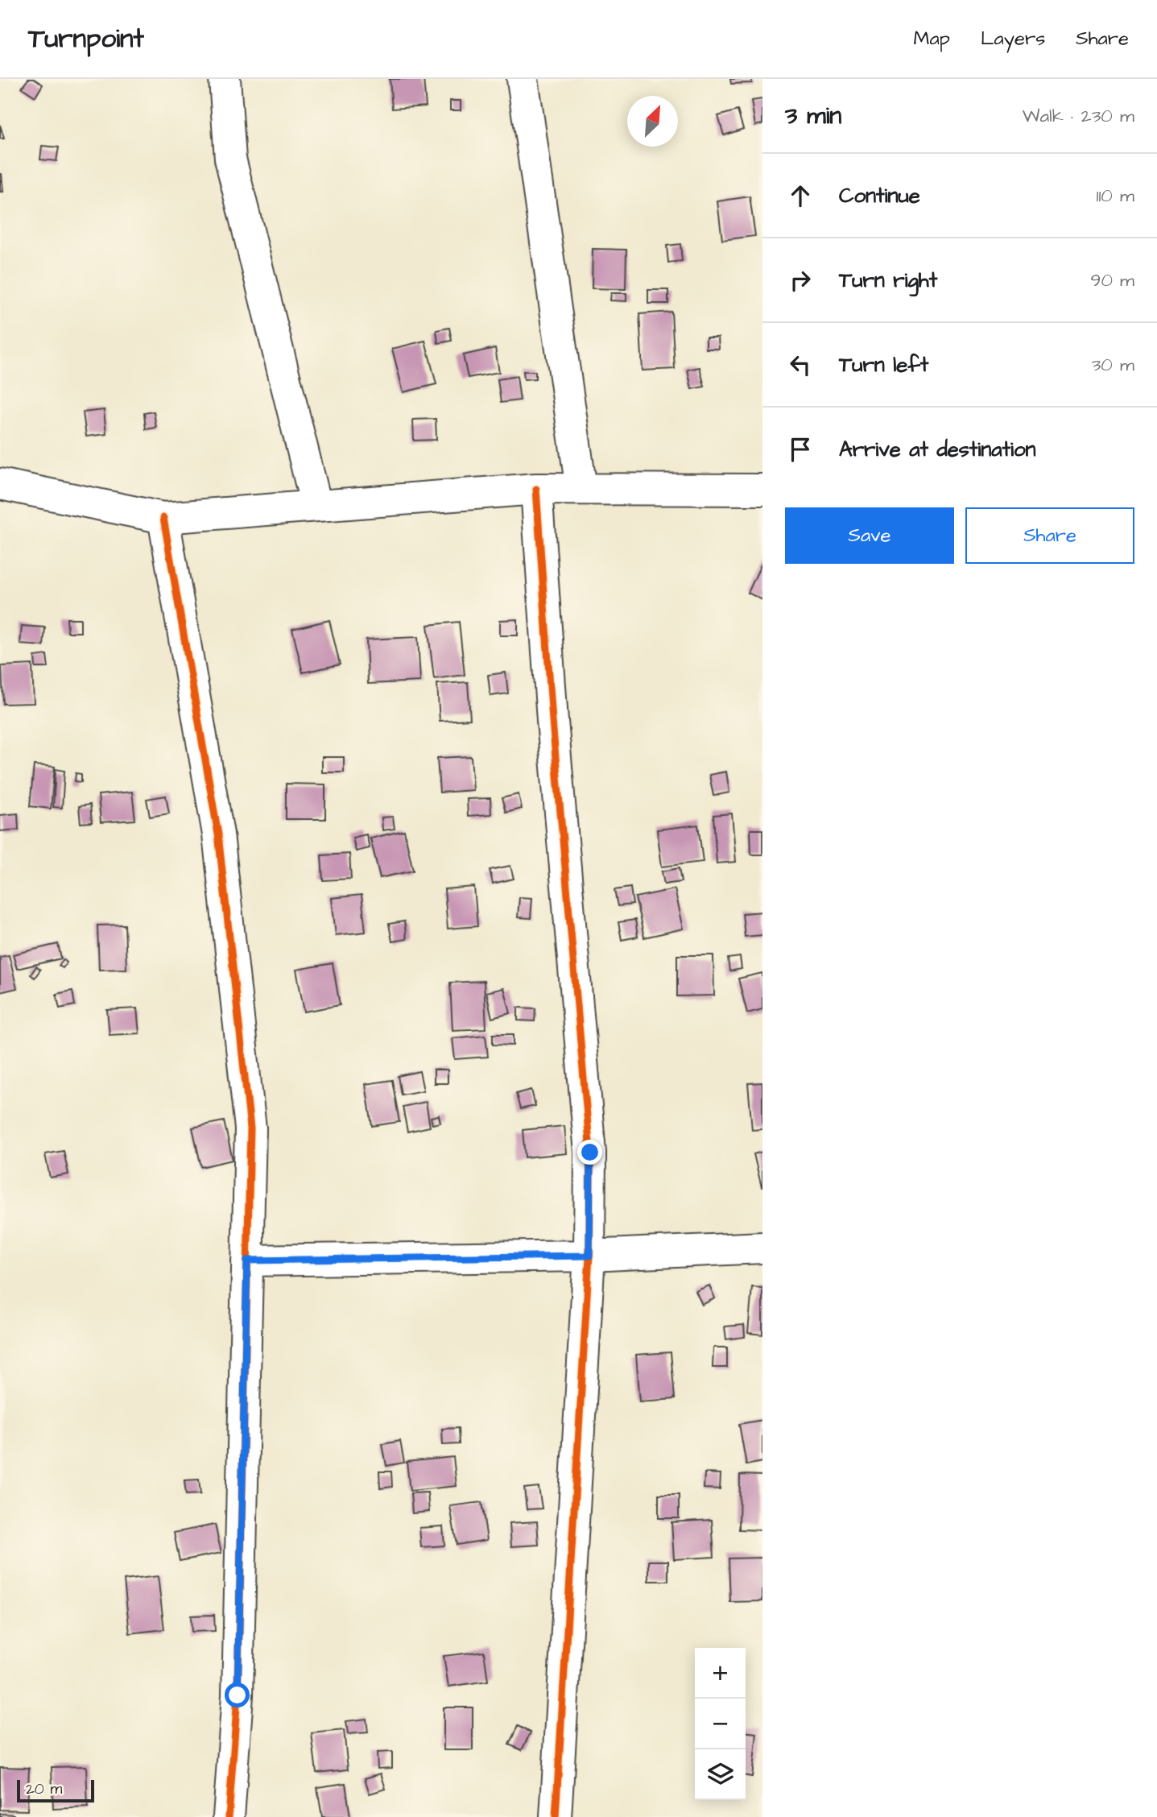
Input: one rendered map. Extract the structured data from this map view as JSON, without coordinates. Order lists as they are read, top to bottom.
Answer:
{
  "scale_bar": "20 m",
  "north": "top right",
  "page": {
    "header": "Turnpoint",
    "nav": ["Map", "Layers", "Share"],
    "heading": ["3 min", "Walk · 230 m"],
    "list": [
      ["Continue", "110 m"],
      ["Turn right", "90 m"],
      ["Turn left", "30 m"],
      "Arrive at destination"
    ],
    "buttons": ["Save", "Share"],
    "map_buttons": ["+", "−"],
    "scale": "20 m"
  }
}
